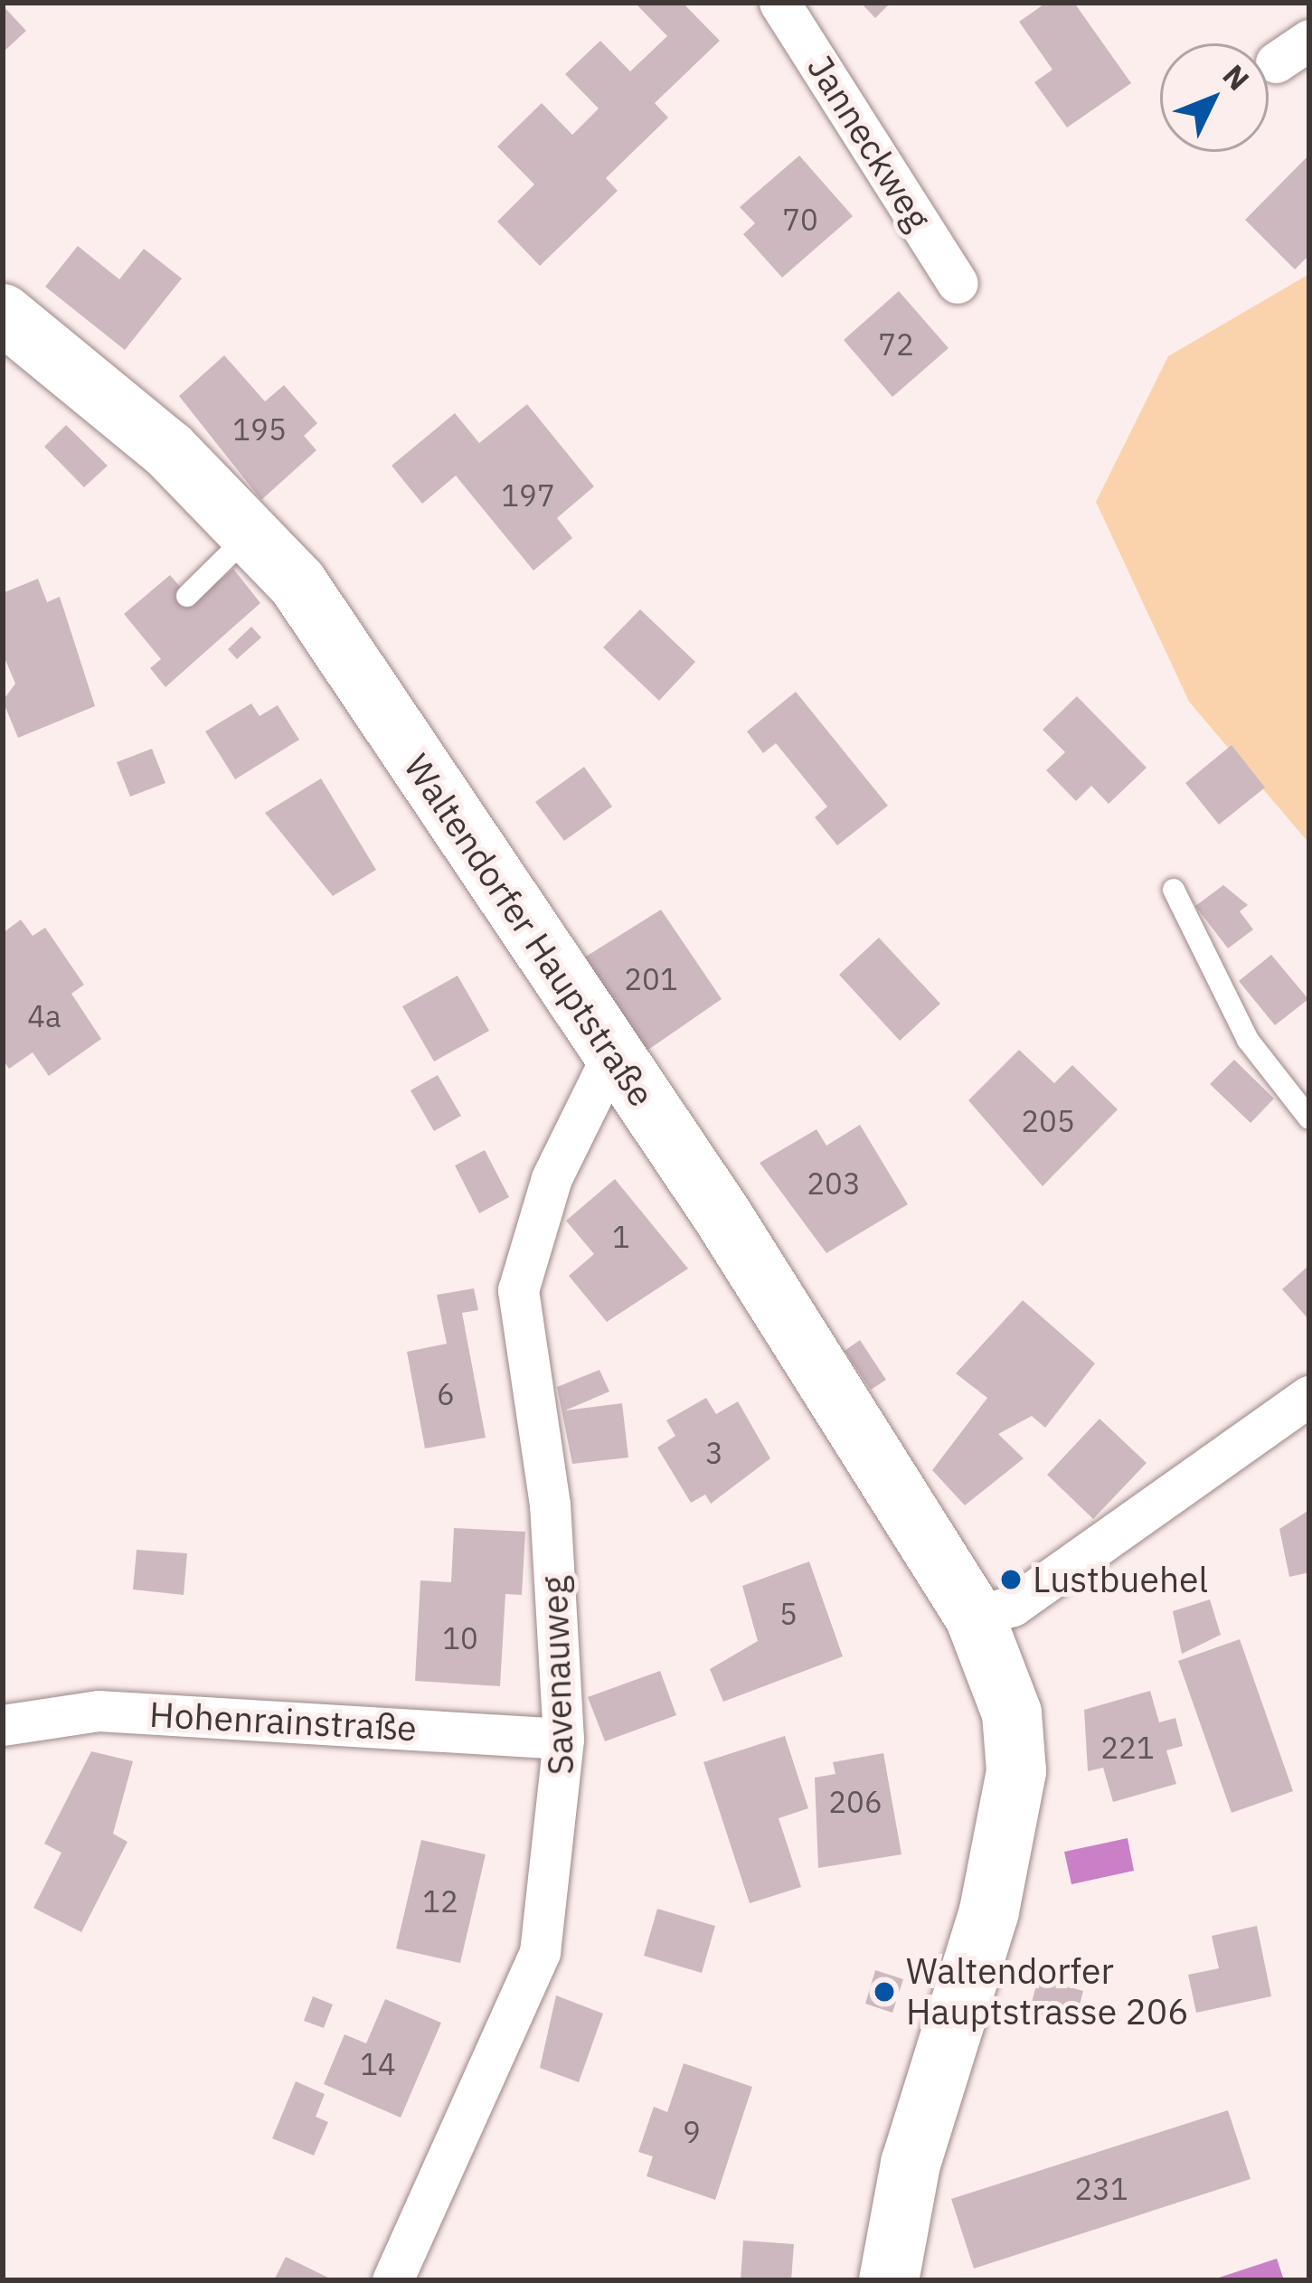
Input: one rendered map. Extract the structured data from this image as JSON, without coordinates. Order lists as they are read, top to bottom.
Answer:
{
  "streets": {
    "main road": ["Waltendorfer Hauptstraße"],
    "street": ["Janneckweg", "Savenauweg", "Hohenrainstraße"]
  },
  "crossings": [
    ["Waltendorfer Hauptstraße", "Savenauweg"],
    ["Savenauweg", "Hohenrainstraße"]
  ],
  "places": ["Lustbuehel", "Waltendorfer Hauptstrasse 206"],
  "house_numbers": [
    "70",
    "72",
    "195",
    "197",
    "201",
    "4a",
    "205",
    "203",
    "1",
    "6",
    "3",
    "5",
    "10",
    "221",
    "206",
    "12",
    "14",
    "9",
    "231"
  ],
  "north": "top right"
}
